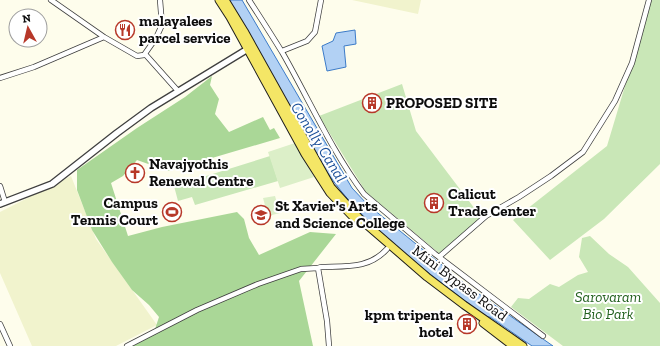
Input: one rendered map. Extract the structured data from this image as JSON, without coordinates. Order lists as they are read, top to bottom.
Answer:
{
  "streets": {
    "main road": ["Mini Bypass Road"]
  },
  "water": ["Conolly Canal"],
  "parks": ["Sarovaram Bio Park"],
  "places": {
    "restaurant": ["malayalees parcel service"],
    "building": ["PROPOSED SITE", "Calicut Trade Center", "kpm tripenta hotel"],
    "church": ["Navajyothis Renewal Centre"],
    "sports": ["Campus Tennis Court"],
    "school or university": ["St Xavier's Arts and Science College"]
  },
  "north": "top"
}
